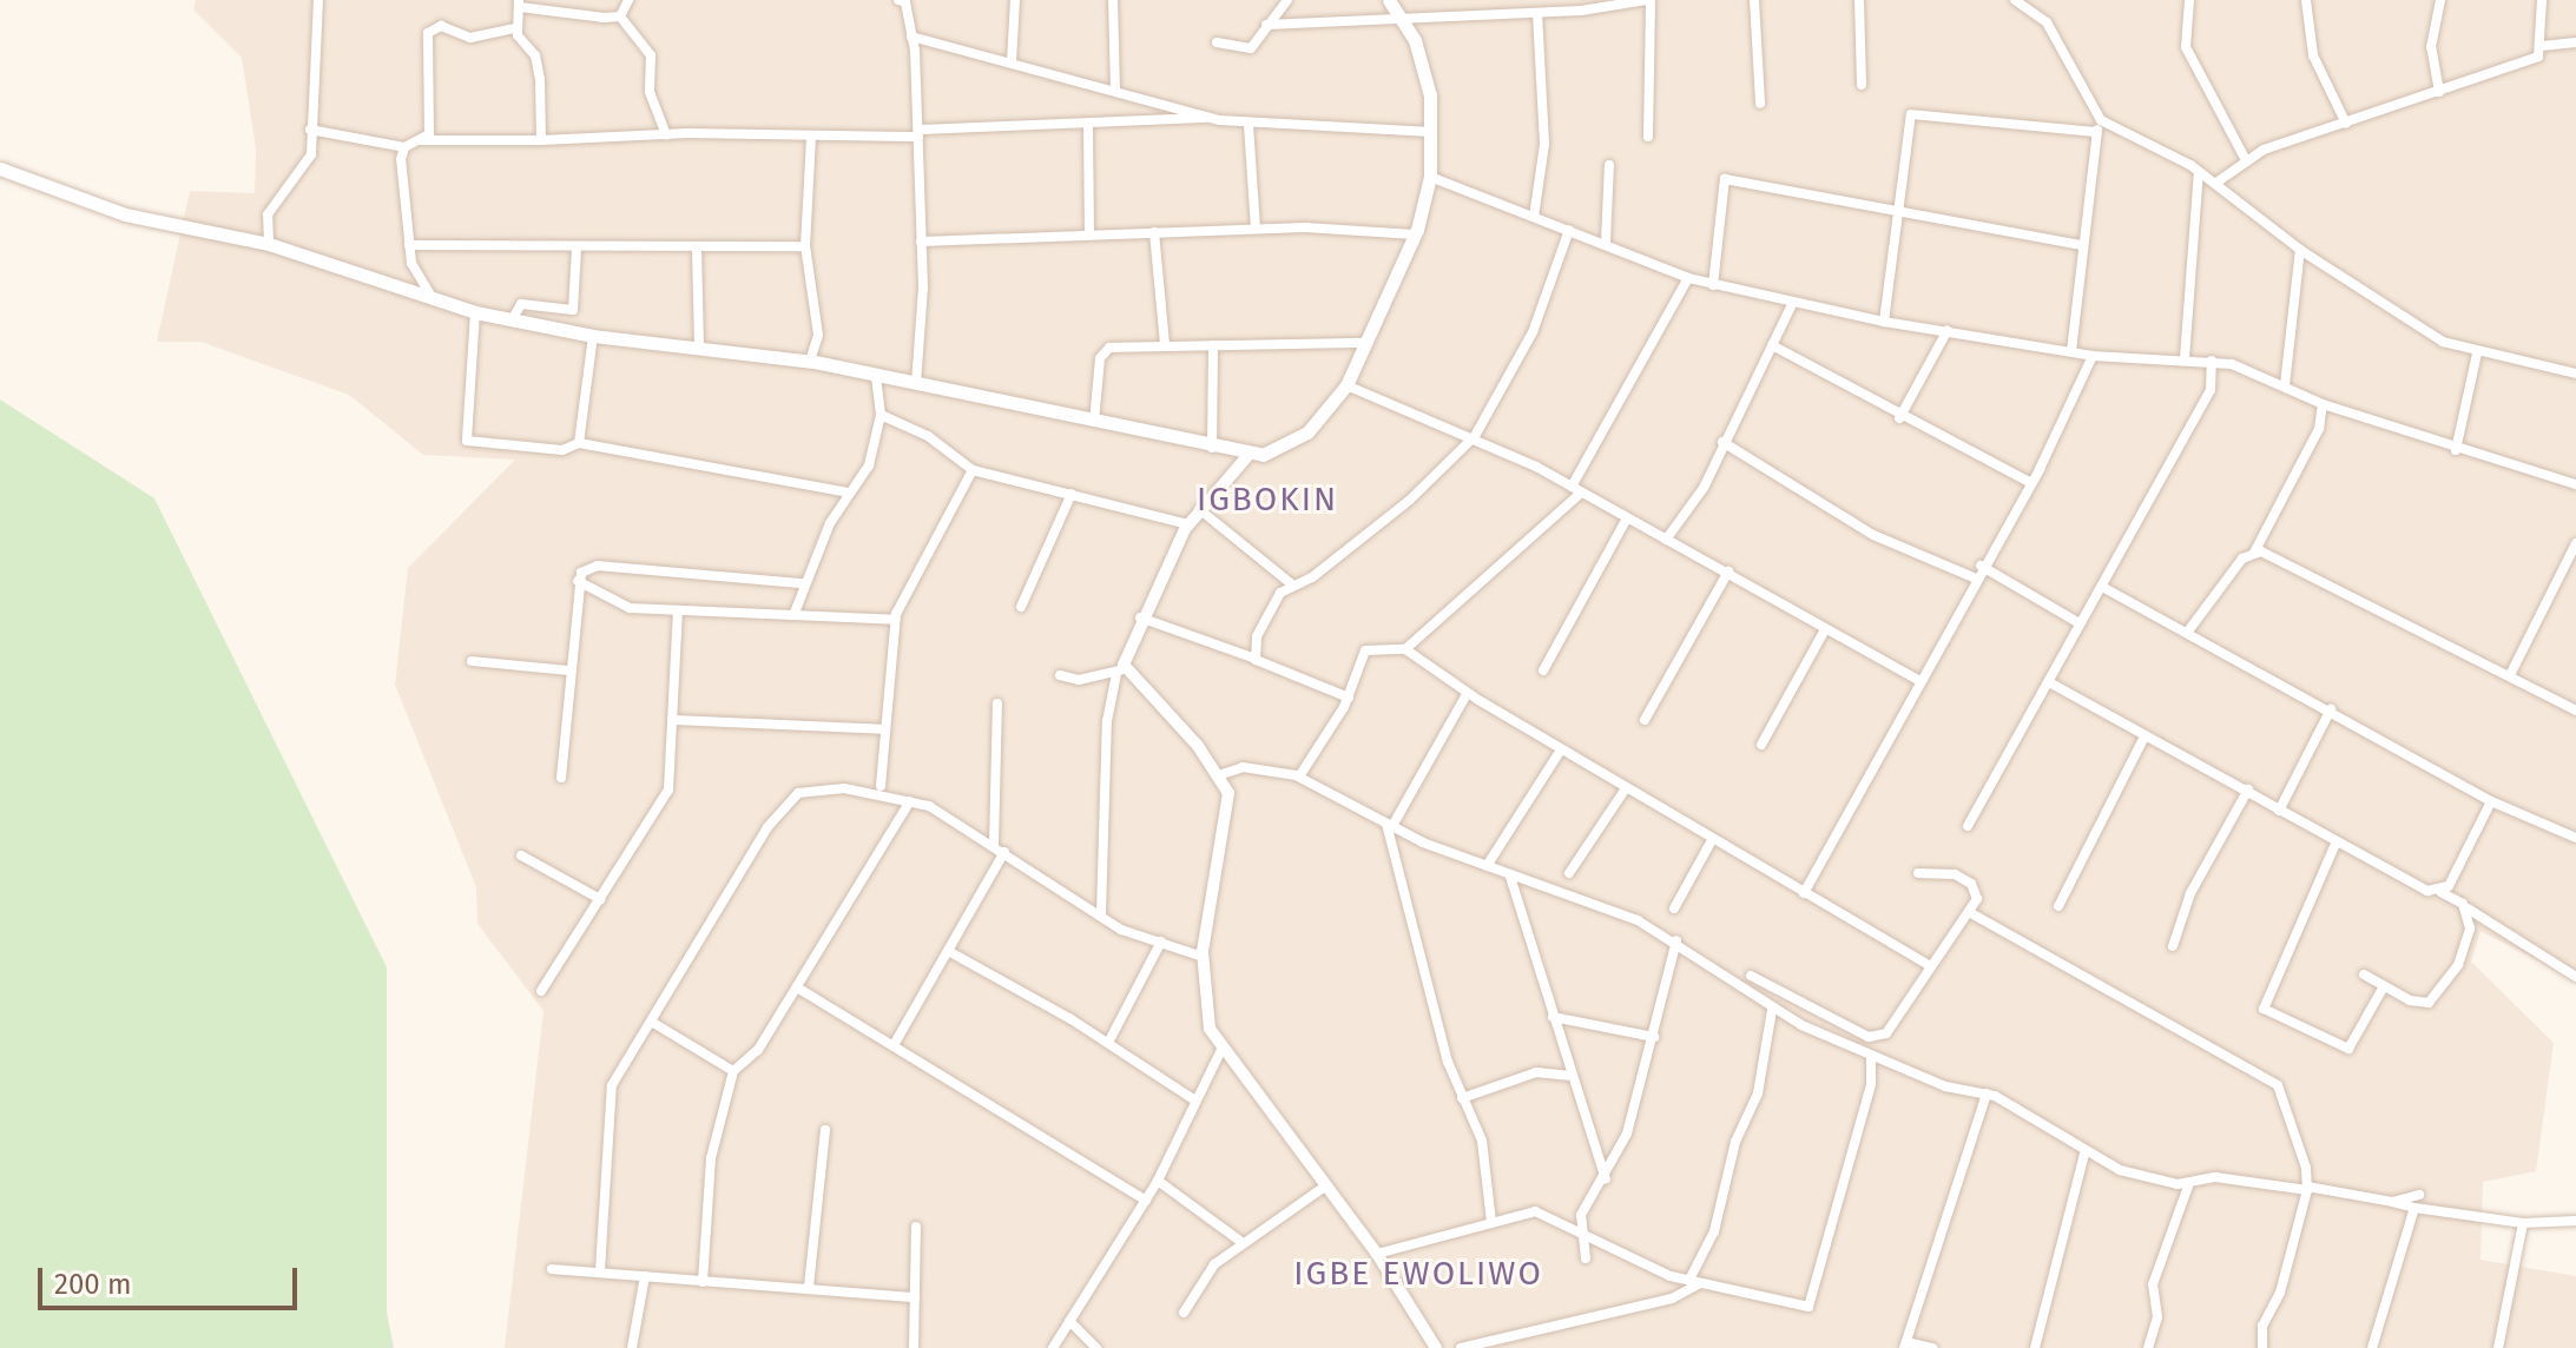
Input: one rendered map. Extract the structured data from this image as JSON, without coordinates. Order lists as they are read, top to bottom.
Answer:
{
  "districts": ["IGBOKIN", "IGBE EWOLIWO"],
  "scale_bar": "200 m"
}
